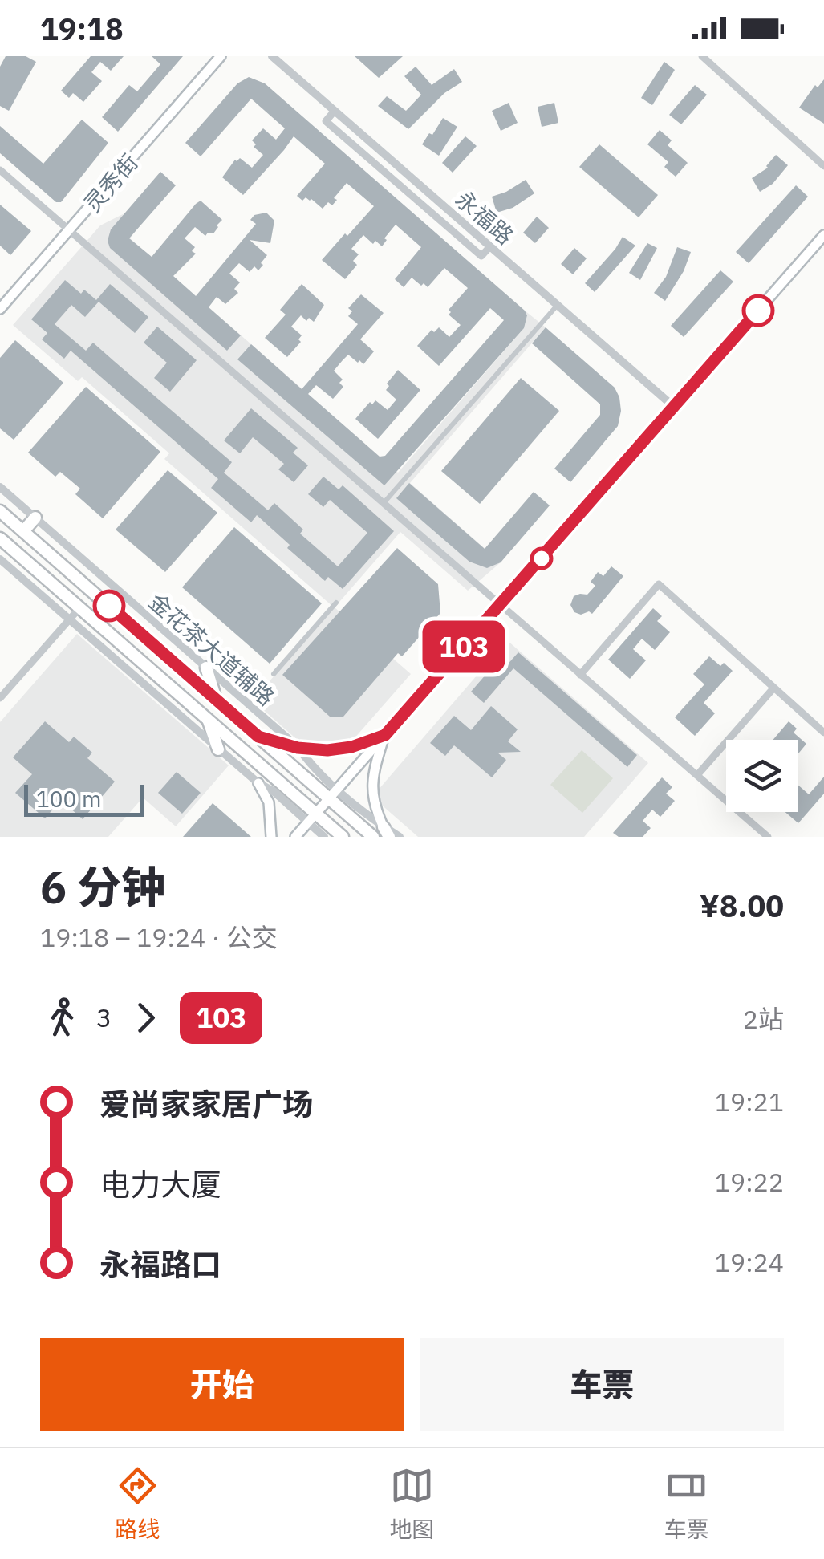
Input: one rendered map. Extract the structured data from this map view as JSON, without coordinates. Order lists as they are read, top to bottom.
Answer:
{
  "streets": {
    "main road": ["灵秀街"],
    "street": ["永福路", "金花茶大道辅路"]
  },
  "lines": ["bus line 103"],
  "scale_bar": "100 m",
  "page": {
    "status": "19:18",
    "on_map": "103",
    "scale": "100 m",
    "heading": ["6 分钟", "19:18 – 19:24 · 公交", "¥8.00"],
    "legs": ["3", "103", "2站"],
    "list": [
      {
        "name": "爱尚家家居广场",
        "value": "19:21"
      },
      {
        "name": "电力大厦",
        "value": "19:22"
      },
      {
        "name": "永福路口",
        "value": "19:24"
      }
    ],
    "buttons": ["开始", "车票"],
    "tabs": ["路线", "地图", "车票"]
  }
}
